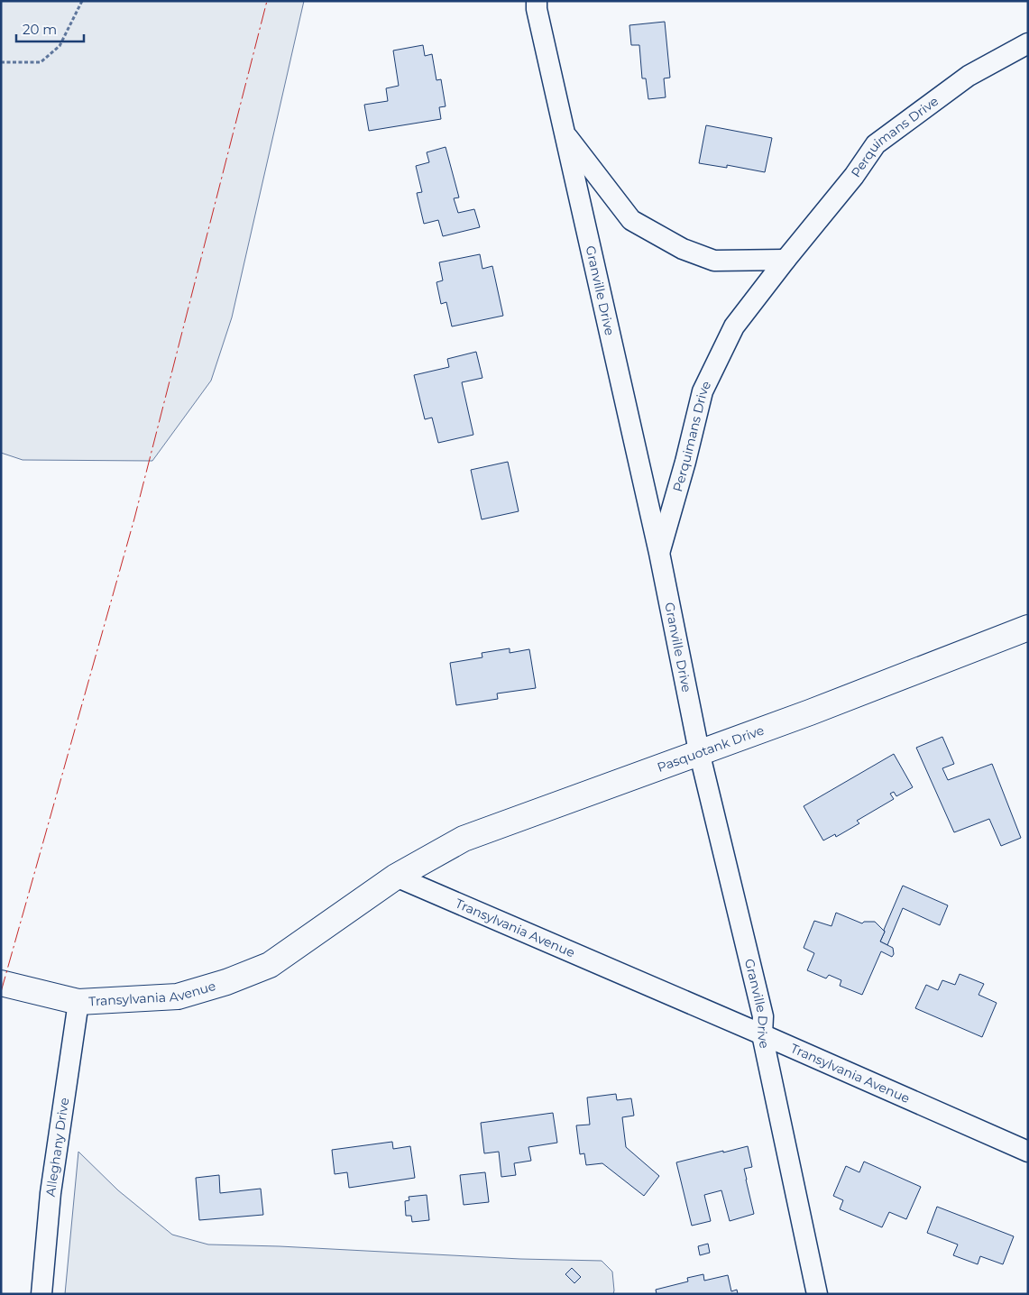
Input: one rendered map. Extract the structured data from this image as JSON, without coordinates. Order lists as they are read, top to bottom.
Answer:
{
  "streets": {
    "street": [
      "Perquimans Drive",
      "Granville Drive",
      "Pasquotank Drive",
      "Transylvania Avenue",
      "Alleghany Drive"
    ]
  },
  "crossings": [
    ["Perquimans Drive", "Granville Drive"],
    ["Granville Drive", "Pasquotank Drive"],
    ["Granville Drive", "Transylvania Avenue"],
    ["Pasquotank Drive", "Transylvania Avenue"],
    ["Transylvania Avenue", "Alleghany Drive"]
  ],
  "scale_bar": "20 m"
}
